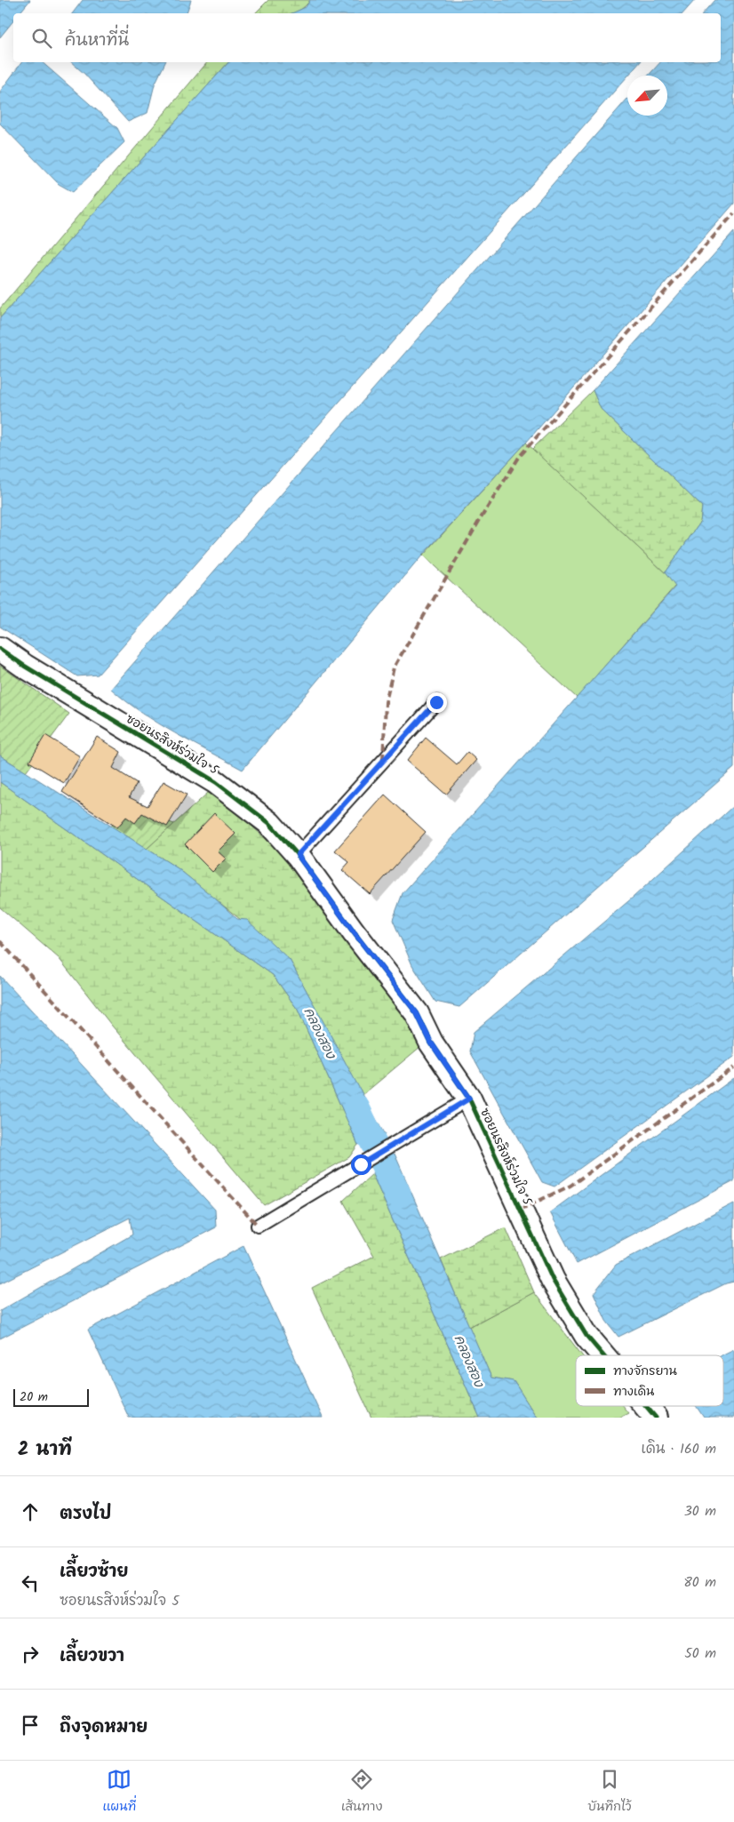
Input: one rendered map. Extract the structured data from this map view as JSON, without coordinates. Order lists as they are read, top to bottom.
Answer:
{
  "streets": {
    "street": ["ซอยนรสิงห์ร่วมใจ 5"]
  },
  "water": ["คลองสอง"],
  "legend": ["ทางจักรยาน", "ทางเดิน"],
  "scale_bar": "20 m",
  "north": "bottom left",
  "page": {
    "search": "ค้นหาที่นี่",
    "scale": "20 m",
    "heading": ["2 นาที", "เดิน · 160 m"],
    "list": [
      ["ตรงไป", "30 m"],
      ["เลี้ยวซ้าย", "ซอยนรสิงห์ร่วมใจ 5", "80 m"],
      ["เลี้ยวขวา", "50 m"],
      "ถึงจุดหมาย"
    ],
    "nav": ["แผนที่", "เส้นทาง", "บันทึกไว้"]
  }
}
